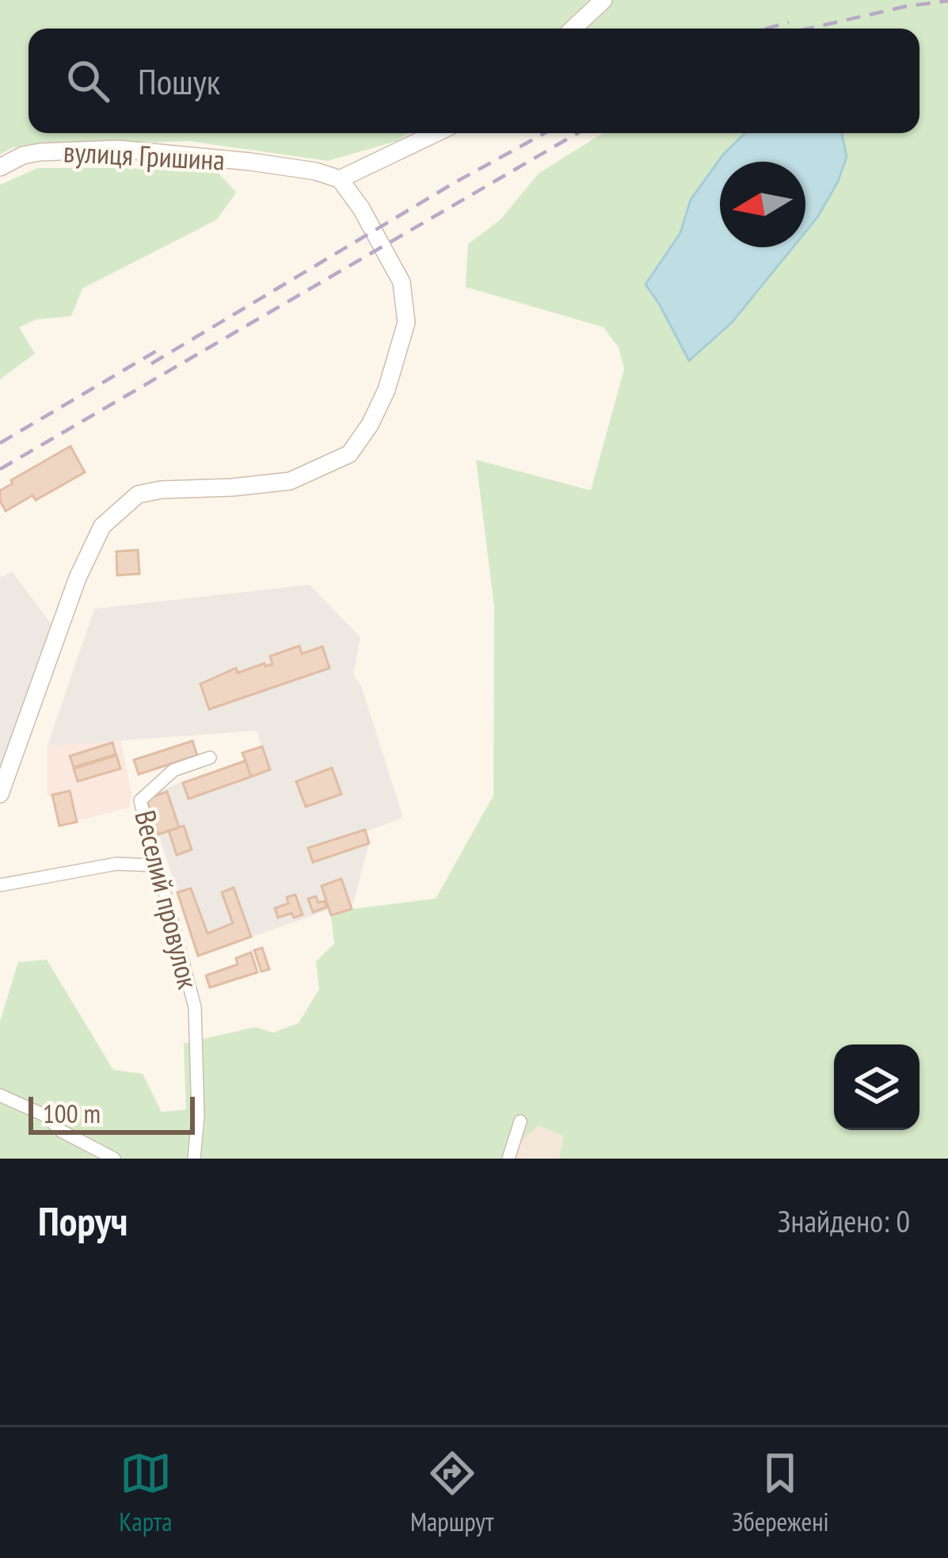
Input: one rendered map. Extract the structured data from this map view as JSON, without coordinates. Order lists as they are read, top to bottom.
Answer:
{
  "streets": {
    "street": ["вулиця Гришина", "Веселий провулок"]
  },
  "scale_bar": "100 m",
  "north": "left",
  "page": {
    "search": "Пошук",
    "scale": "100 m",
    "heading": ["Поруч", "Знайдено: 0"],
    "nav": ["Карта", "Маршрут", "Збережені"]
  }
}
